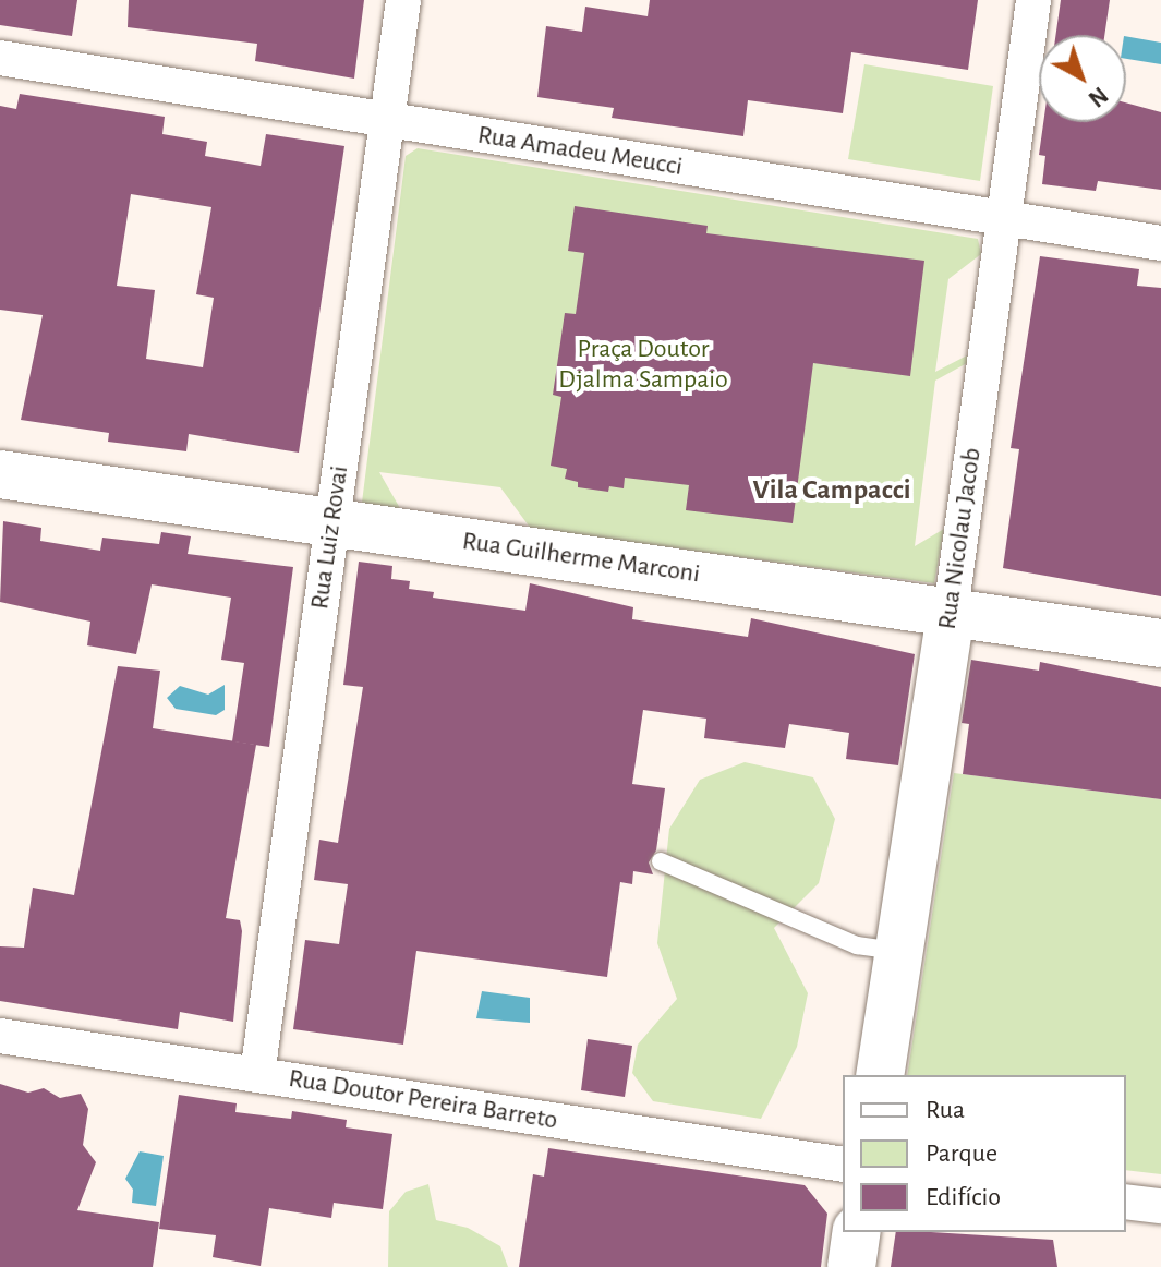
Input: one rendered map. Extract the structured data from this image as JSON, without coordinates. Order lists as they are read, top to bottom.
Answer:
{
  "streets": {
    "main road": ["Rua Nicolau Jacob", "Rua Guilherme Marconi"],
    "street": ["Rua Amadeu Meucci", "Rua Luiz Rovai", "Rua Doutor Pereira Barreto"]
  },
  "crossings": [
    ["Rua Amadeu Meucci", "Rua Luiz Rovai"],
    ["Rua Amadeu Meucci", "Rua Nicolau Jacob"],
    ["Rua Luiz Rovai", "Rua Guilherme Marconi"],
    ["Rua Luiz Rovai", "Rua Doutor Pereira Barreto"],
    ["Rua Nicolau Jacob", "Rua Guilherme Marconi"]
  ],
  "districts": ["Vila Campacci"],
  "parks": ["Praça Doutor Djalma Sampaio"],
  "legend": ["Rua", "Parque", "Edifício"],
  "north": "bottom right"
}
